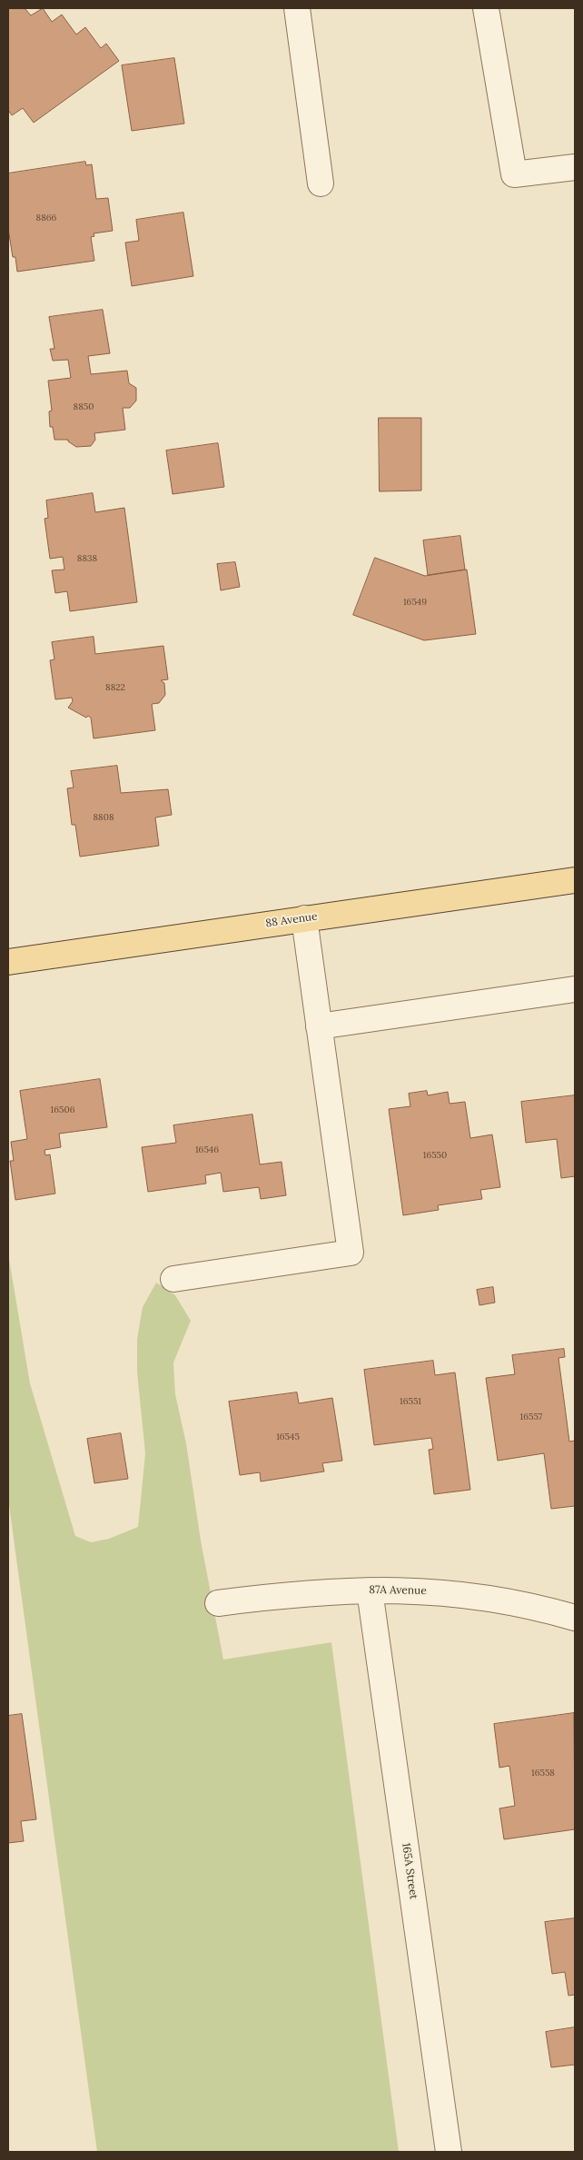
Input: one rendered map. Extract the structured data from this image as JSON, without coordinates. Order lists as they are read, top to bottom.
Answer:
{
  "streets": {
    "main road": ["88 Avenue"],
    "street": ["87A Avenue", "165A Street"]
  },
  "crossings": [
    ["87A Avenue", "165A Street"]
  ],
  "house_numbers": [
    "8866",
    "8850",
    "8838",
    "16549",
    "8822",
    "8808",
    "16506",
    "16546",
    "16550",
    "16551",
    "16557",
    "16545",
    "16558"
  ]
}
